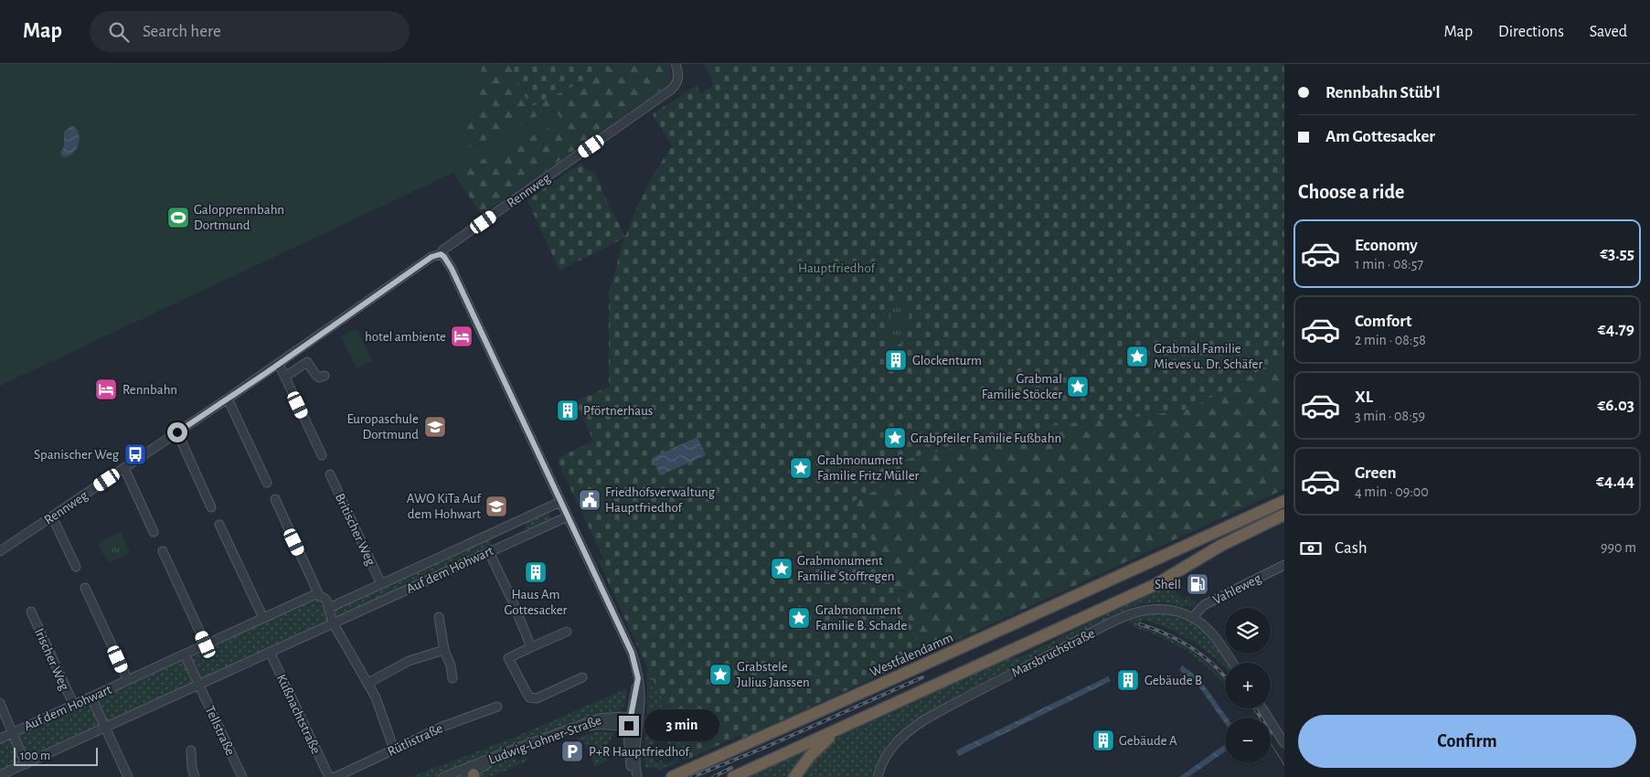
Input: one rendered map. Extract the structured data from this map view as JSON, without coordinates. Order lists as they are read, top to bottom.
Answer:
{
  "streets": {
    "highway": ["Westfalendamm"],
    "street": [
      "Rennweg",
      "Britischer Weg",
      "Auf dem Hohwart",
      "Vahleweg",
      "Marsbruchstraße",
      "Irischer Weg",
      "Küßnachtstraße",
      "Tellstraße",
      "Rütlistraße",
      "Ludwig-Lohner-Straße"
    ]
  },
  "crossings": [
    ["Britischer Weg", "Auf dem Hohwart"],
    ["Auf dem Hohwart", "Irischer Weg"],
    ["Auf dem Hohwart", "Küßnachtstraße"],
    ["Auf dem Hohwart", "Tellstraße"],
    ["Vahleweg", "Marsbruchstraße"]
  ],
  "parks": ["Hauptfriedhof"],
  "places": {
    "sports": ["Galopprennbahn Dortmund"],
    "hotel": ["hotel ambiente", "Rennbahn"],
    "place": [
      "Grabmal Familie Mieves u. Dr. Schäfer",
      "Grabmal Familie Stöcker",
      "Grabpfeiler Familie Fußbahn",
      "Grabmonument Familie Fritz Müller",
      "Grabmonument Familie Stoffregen",
      "Grabmonument Familie B. Schade",
      "Grabstele Julius Janssen"
    ],
    "building": [
      "Glockenturm",
      "Pförtnerhaus",
      "Haus Am Gottesacker",
      "Gebäude B",
      "Gebäude A"
    ],
    "school or university": ["Europaschule Dortmund", "AWO KiTa Auf dem Hohwart"],
    "bus stop": ["Spanischer Weg"],
    "public building": ["Friedhofsverwaltung Hauptfriedhof"],
    "fuel station": ["Shell"],
    "parking": ["P+R Hauptfriedhof"]
  },
  "scale_bar": "100 m",
  "page": {
    "header": "Map",
    "search": "Search here",
    "nav": ["Map", "Directions", "Saved"],
    "banner": ["Rennbahn Stüb'l", "Am Gottesacker"],
    "heading": "Choose a ride",
    "list": [
      {
        "name": "Economy",
        "note": "1 min · 08:57",
        "value": "€3.55"
      },
      {
        "name": "Comfort",
        "note": "2 min · 08:58",
        "value": "€4.79"
      },
      {
        "name": "XL",
        "note": "3 min · 08:59",
        "value": "€6.03"
      },
      {
        "name": "Green",
        "note": "4 min · 09:00",
        "value": "€4.44"
      }
    ],
    "pay": ["Cash", "990 m"],
    "map_buttons": ["+", "−"],
    "buttons": "Confirm",
    "bubble": "3 min",
    "scale": "100 m"
  }
}
